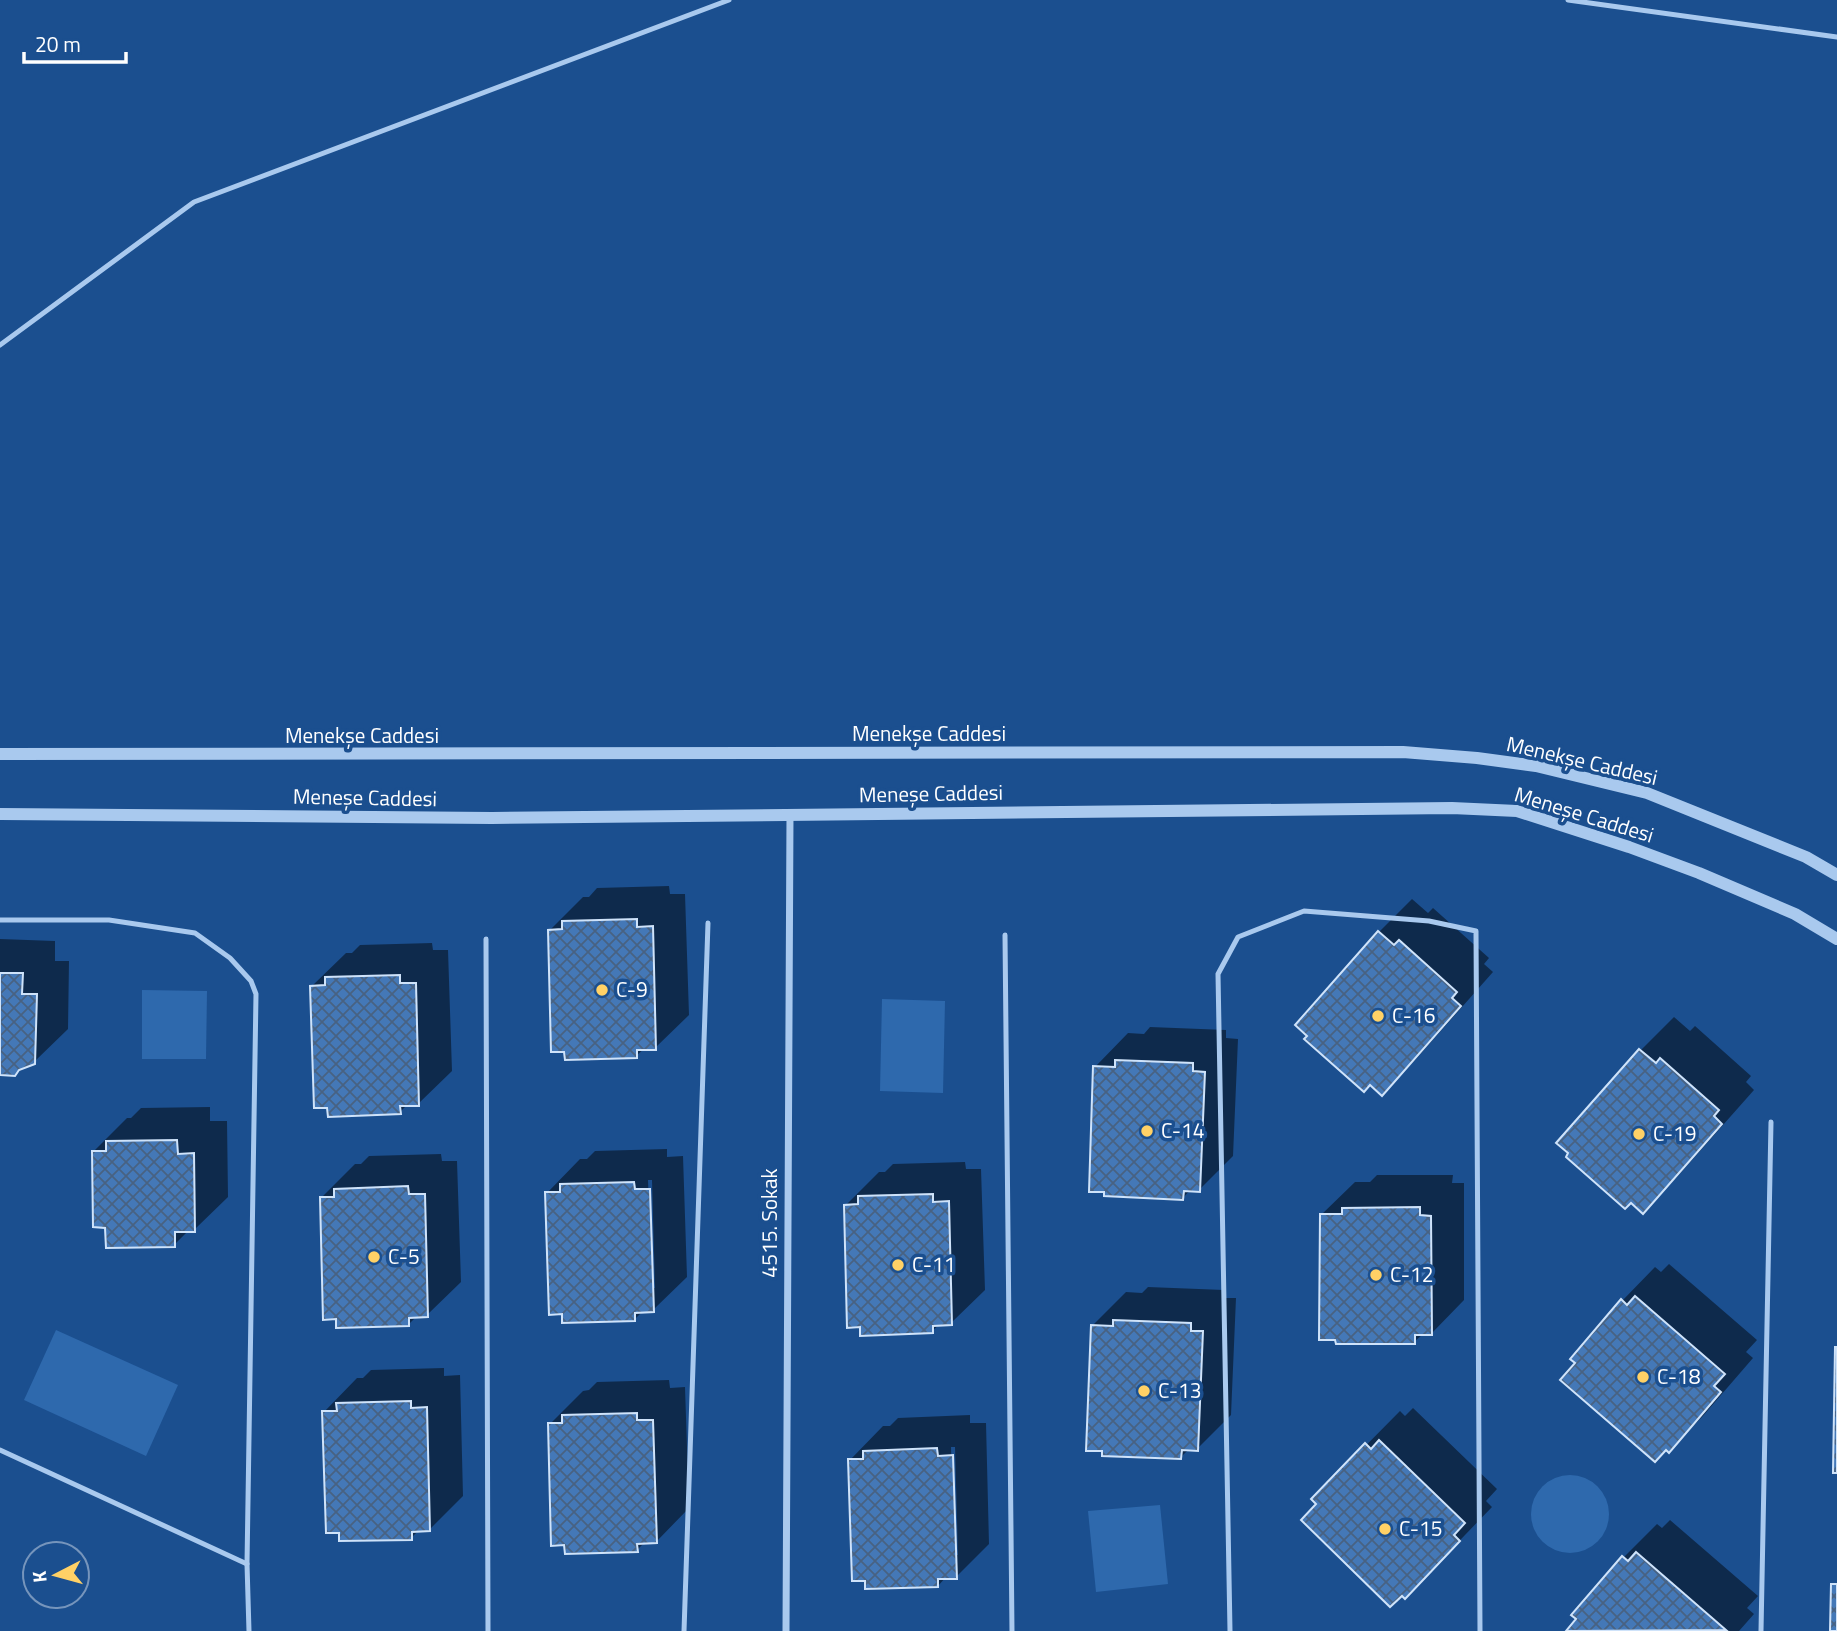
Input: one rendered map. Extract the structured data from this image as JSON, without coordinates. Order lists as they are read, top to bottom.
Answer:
{
  "streets": {
    "street": ["Menekşe Caddesi", "Meneşe Caddesi", "4515. Sokak"]
  },
  "crossings": [
    ["Meneşe Caddesi", "4515. Sokak"]
  ],
  "places": [
    "C-9",
    "C-16",
    "C-14",
    "C-19",
    "C-5",
    "C-11",
    "C-12",
    "C-18",
    "C-13",
    "C-15"
  ],
  "scale_bar": "20 m",
  "north": "left"
}
